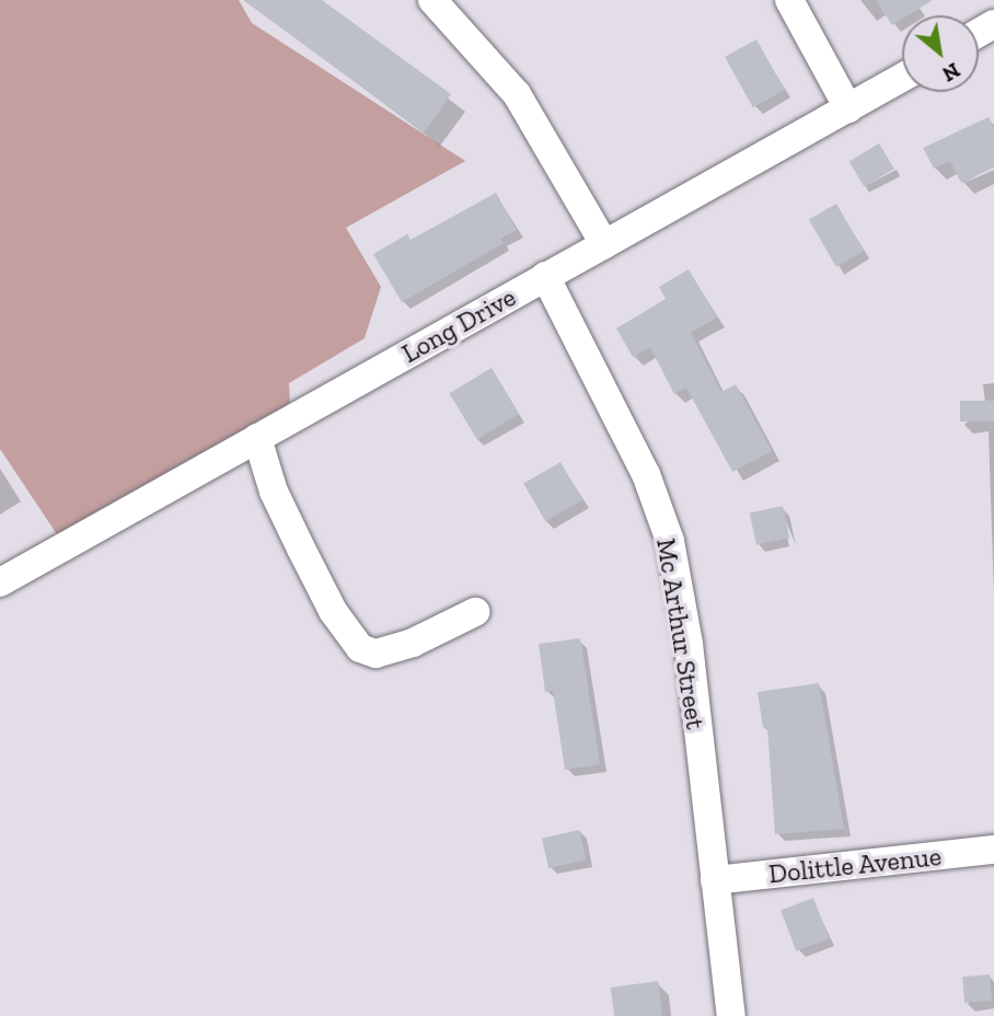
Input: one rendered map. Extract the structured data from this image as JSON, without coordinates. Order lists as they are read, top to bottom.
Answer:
{
  "streets": {
    "street": ["Long Drive", "Mc Arthur Street", "Dolittle Avenue"]
  },
  "crossings": [
    ["Long Drive", "Mc Arthur Street"],
    ["Mc Arthur Street", "Dolittle Avenue"]
  ],
  "north": "bottom right"
}
